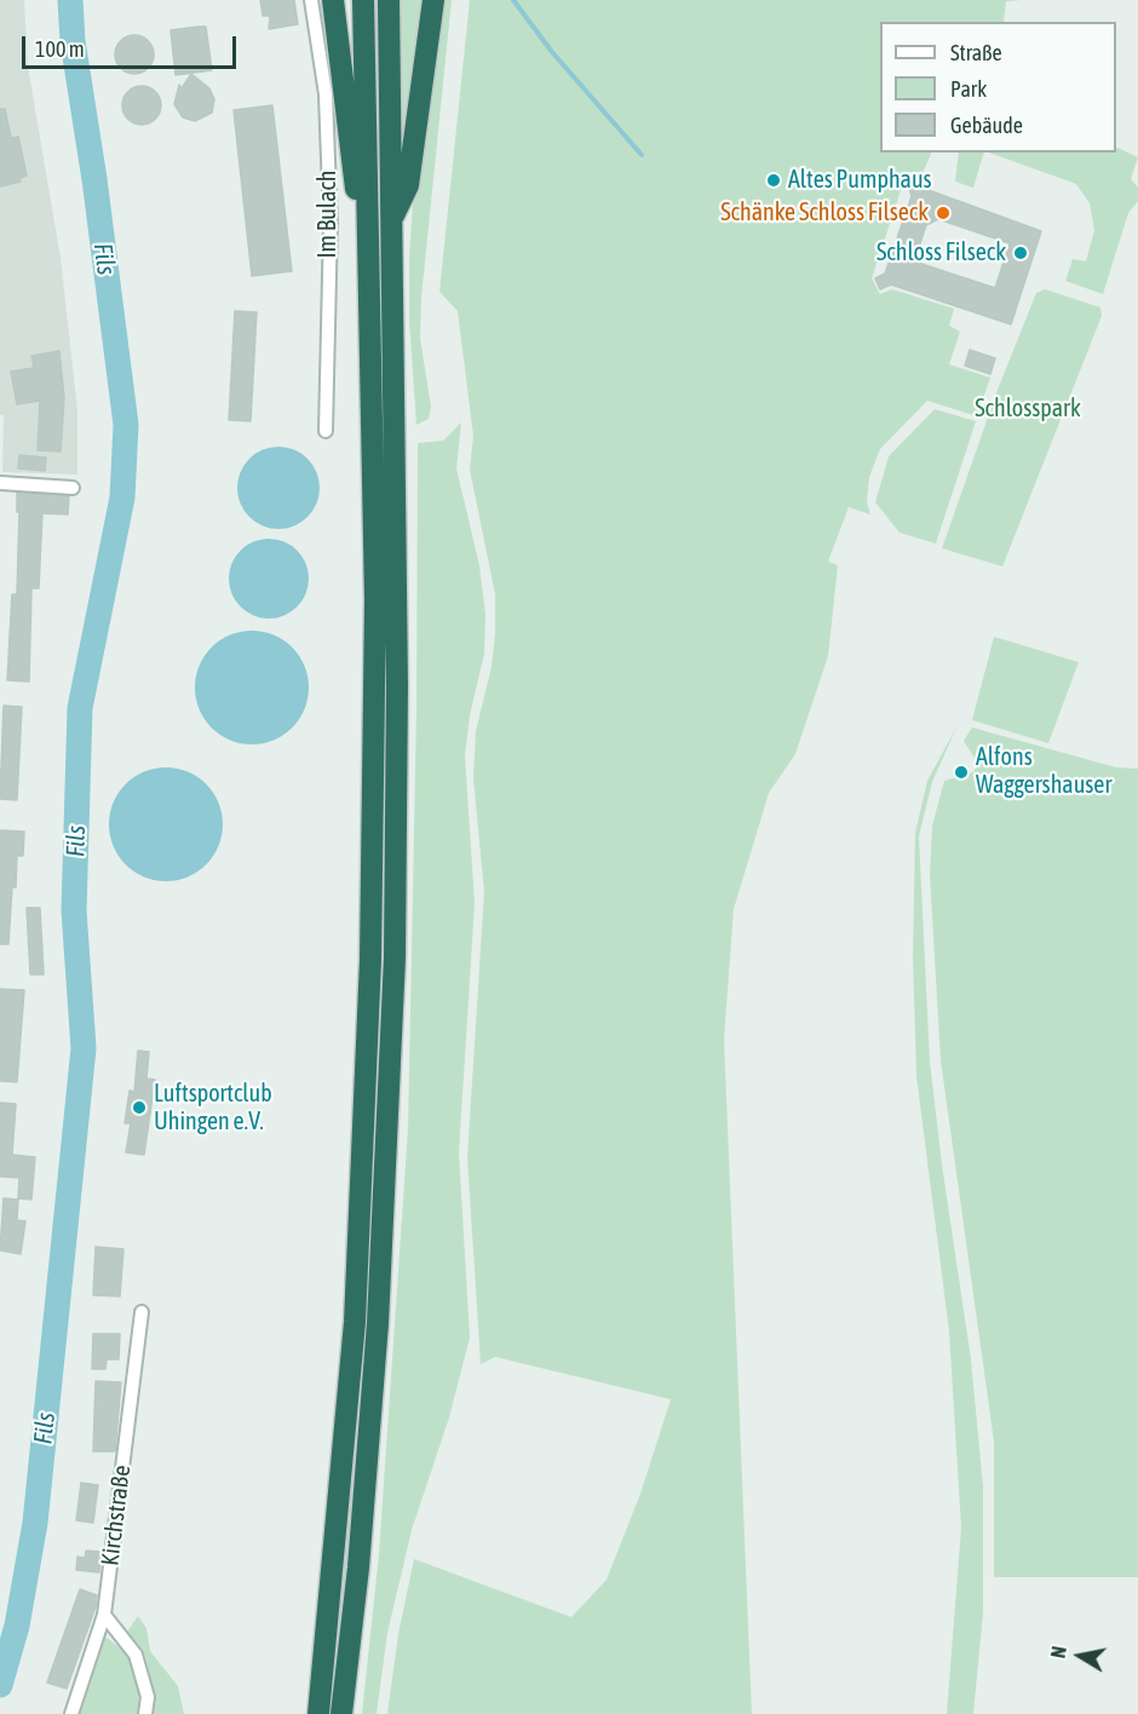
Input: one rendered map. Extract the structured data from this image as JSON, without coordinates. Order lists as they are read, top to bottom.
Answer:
{
  "streets": {
    "street": ["Im Bulach", "Kirchstraße"]
  },
  "water": ["Fils"],
  "parks": ["Schlosspark"],
  "places": [
    "Altes Pumphaus",
    "Schänke Schloss Filseck",
    "Schloss Filseck",
    "Alfons Waggershauser",
    "Luftsportclub Uhingen e.V."
  ],
  "legend": ["Straße", "Park", "Gebäude"],
  "scale_bar": "100 m",
  "north": "left"
}
